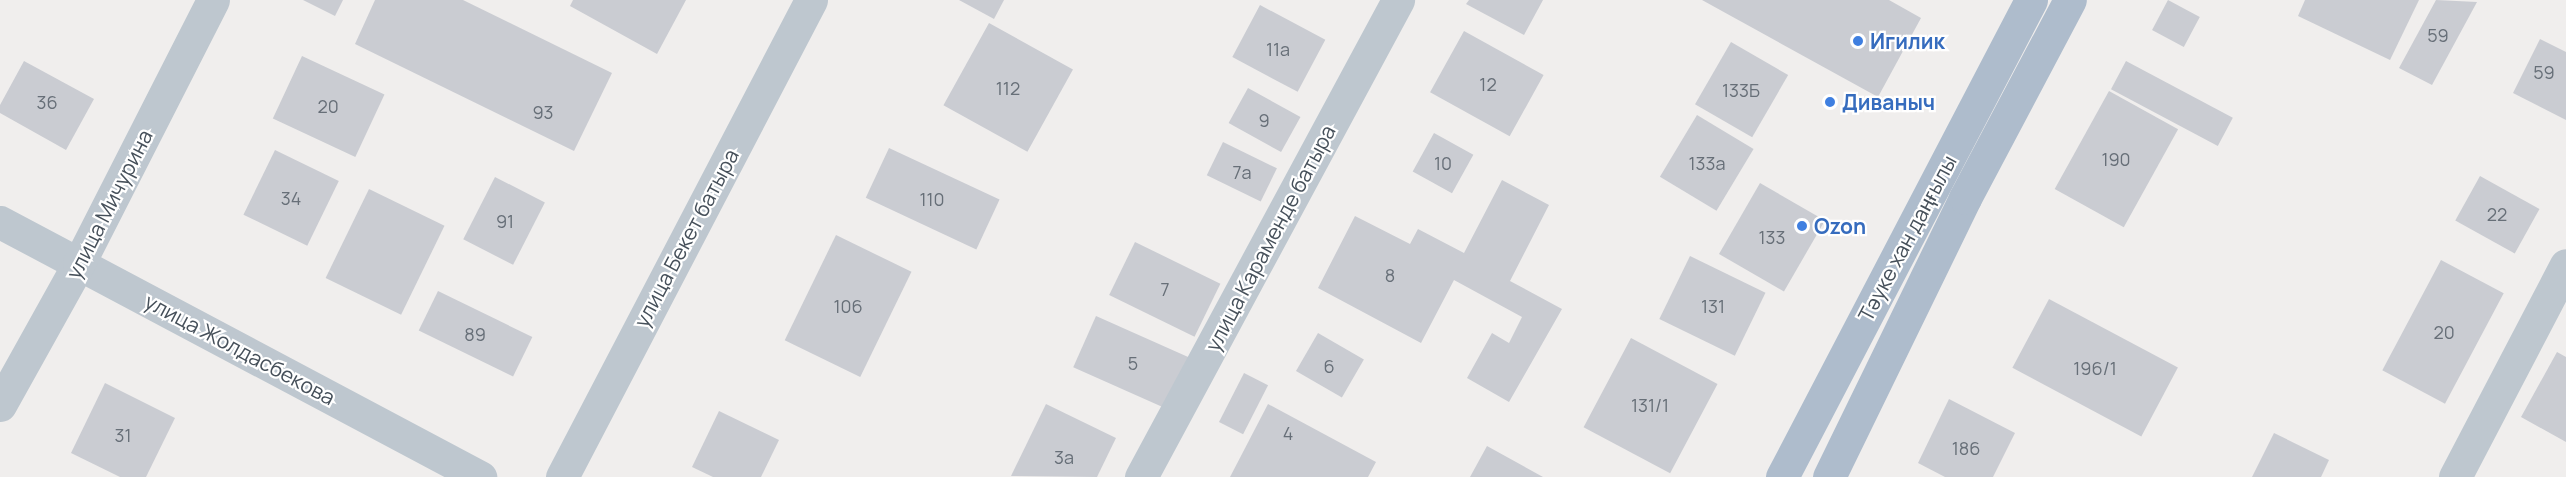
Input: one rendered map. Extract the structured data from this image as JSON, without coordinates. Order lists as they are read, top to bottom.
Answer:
{
  "streets": {
    "main road": ["Тәуке хан даңғылы"],
    "street": [
      "улица Мичурина",
      "улица Бекет батыра",
      "улица Караменде батыра",
      "улица Жолдасбекова"
    ]
  },
  "crossings": [
    ["улица Мичурина", "улица Жолдасбекова"]
  ],
  "places": ["Игилик", "Диваныч", "Ozon"],
  "house_numbers": [
    "59",
    "11а",
    "59",
    "12",
    "112",
    "133Б",
    "36",
    "20",
    "93",
    "9",
    "190",
    "10",
    "133а",
    "7а",
    "34",
    "110",
    "22",
    "91",
    "133",
    "8",
    "7",
    "106",
    "131",
    "20",
    "89",
    "5",
    "6",
    "196/1",
    "131/1",
    "4",
    "31",
    "186",
    "3а"
  ]
}
